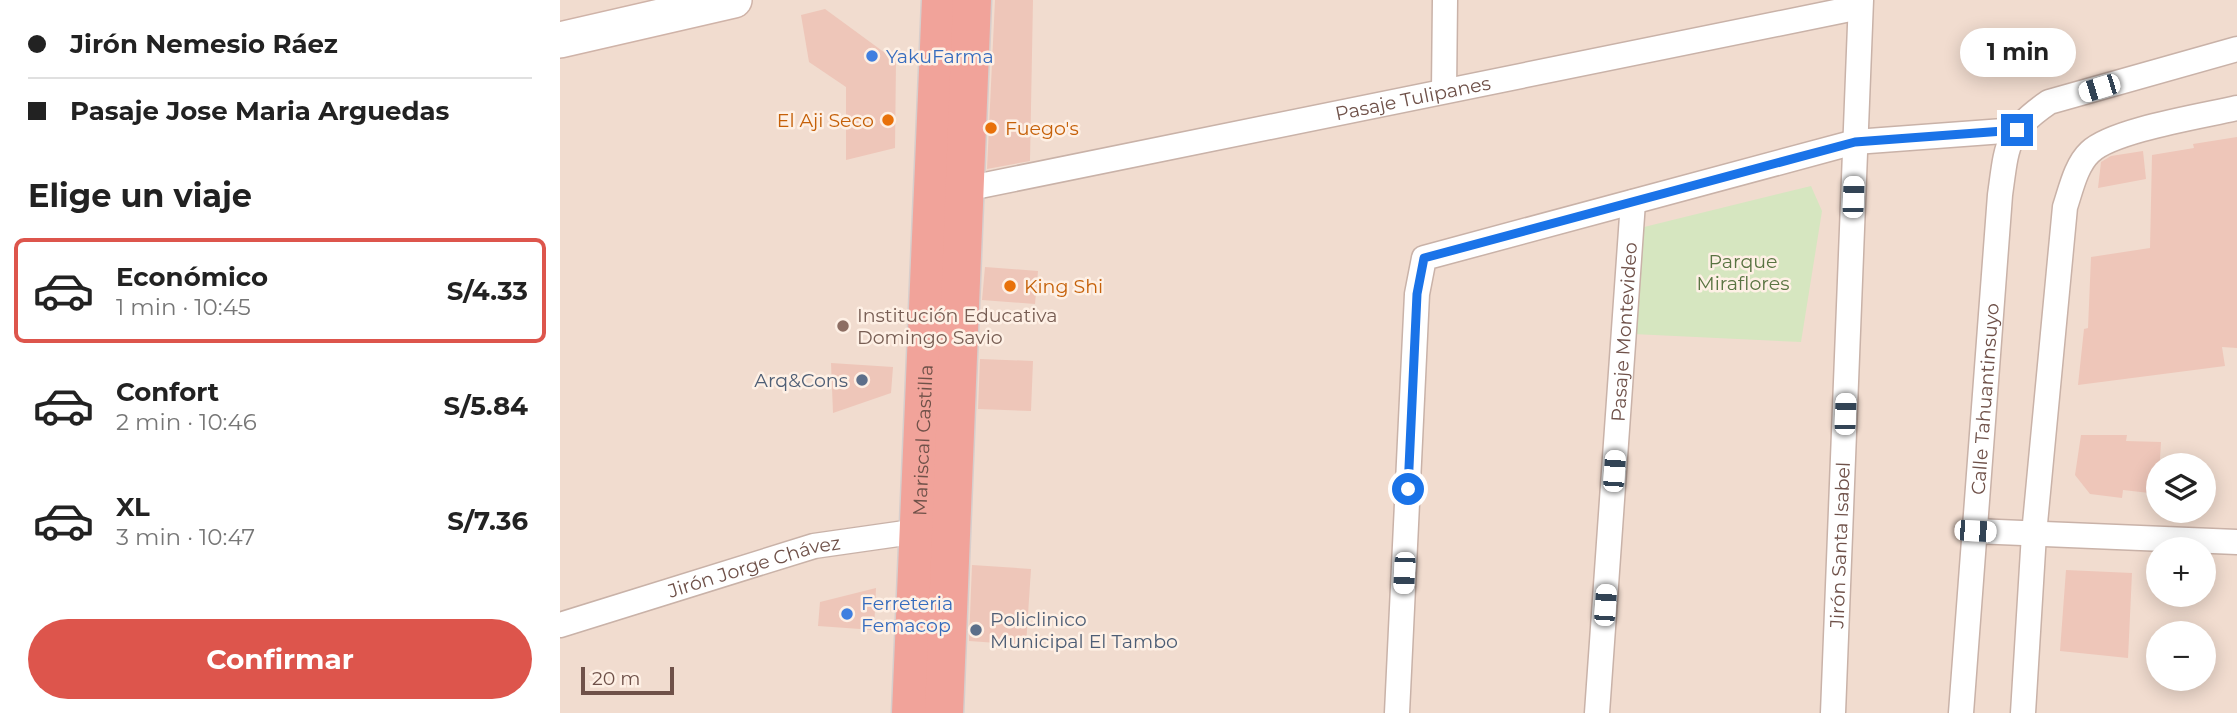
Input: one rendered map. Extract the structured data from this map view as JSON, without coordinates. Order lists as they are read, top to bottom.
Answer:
{
  "streets": {
    "highway": ["Mariscal Castilla"],
    "street": [
      "Pasaje Tulipanes",
      "Pasaje Montevideo",
      "Calle Tahuantinsuyo",
      "Jirón Santa Isabel",
      "Jirón Jorge Chávez"
    ]
  },
  "crossings": [
    ["Pasaje Tulipanes", "Mariscal Castilla"],
    ["Pasaje Tulipanes", "Jirón Santa Isabel"],
    ["Mariscal Castilla", "Jirón Jorge Chávez"]
  ],
  "parks": ["Parque Miraflores"],
  "places": [
    "YakuFarma",
    "El Aji Seco",
    "Fuego's",
    "King Shi",
    "Institución Educativa Domingo Savio",
    "Arq&Cons",
    "Ferreteria Femacop",
    "Policlinico Municipal El Tambo"
  ],
  "scale_bar": "20 m",
  "page": {
    "banner": ["Jirón Nemesio Ráez", "Pasaje Jose Maria Arguedas"],
    "bubble": "1 min",
    "heading": "Elige un viaje",
    "list": [
      {
        "name": "Económico",
        "note": "1 min · 10:45",
        "value": "S/4.33"
      },
      {
        "name": "Confort",
        "note": "2 min · 10:46",
        "value": "S/5.84"
      },
      {
        "name": "XL",
        "note": "3 min · 10:47",
        "value": "S/7.36"
      }
    ],
    "map_buttons": ["+", "−"],
    "buttons": "Confirmar",
    "scale": "20 m"
  }
}
